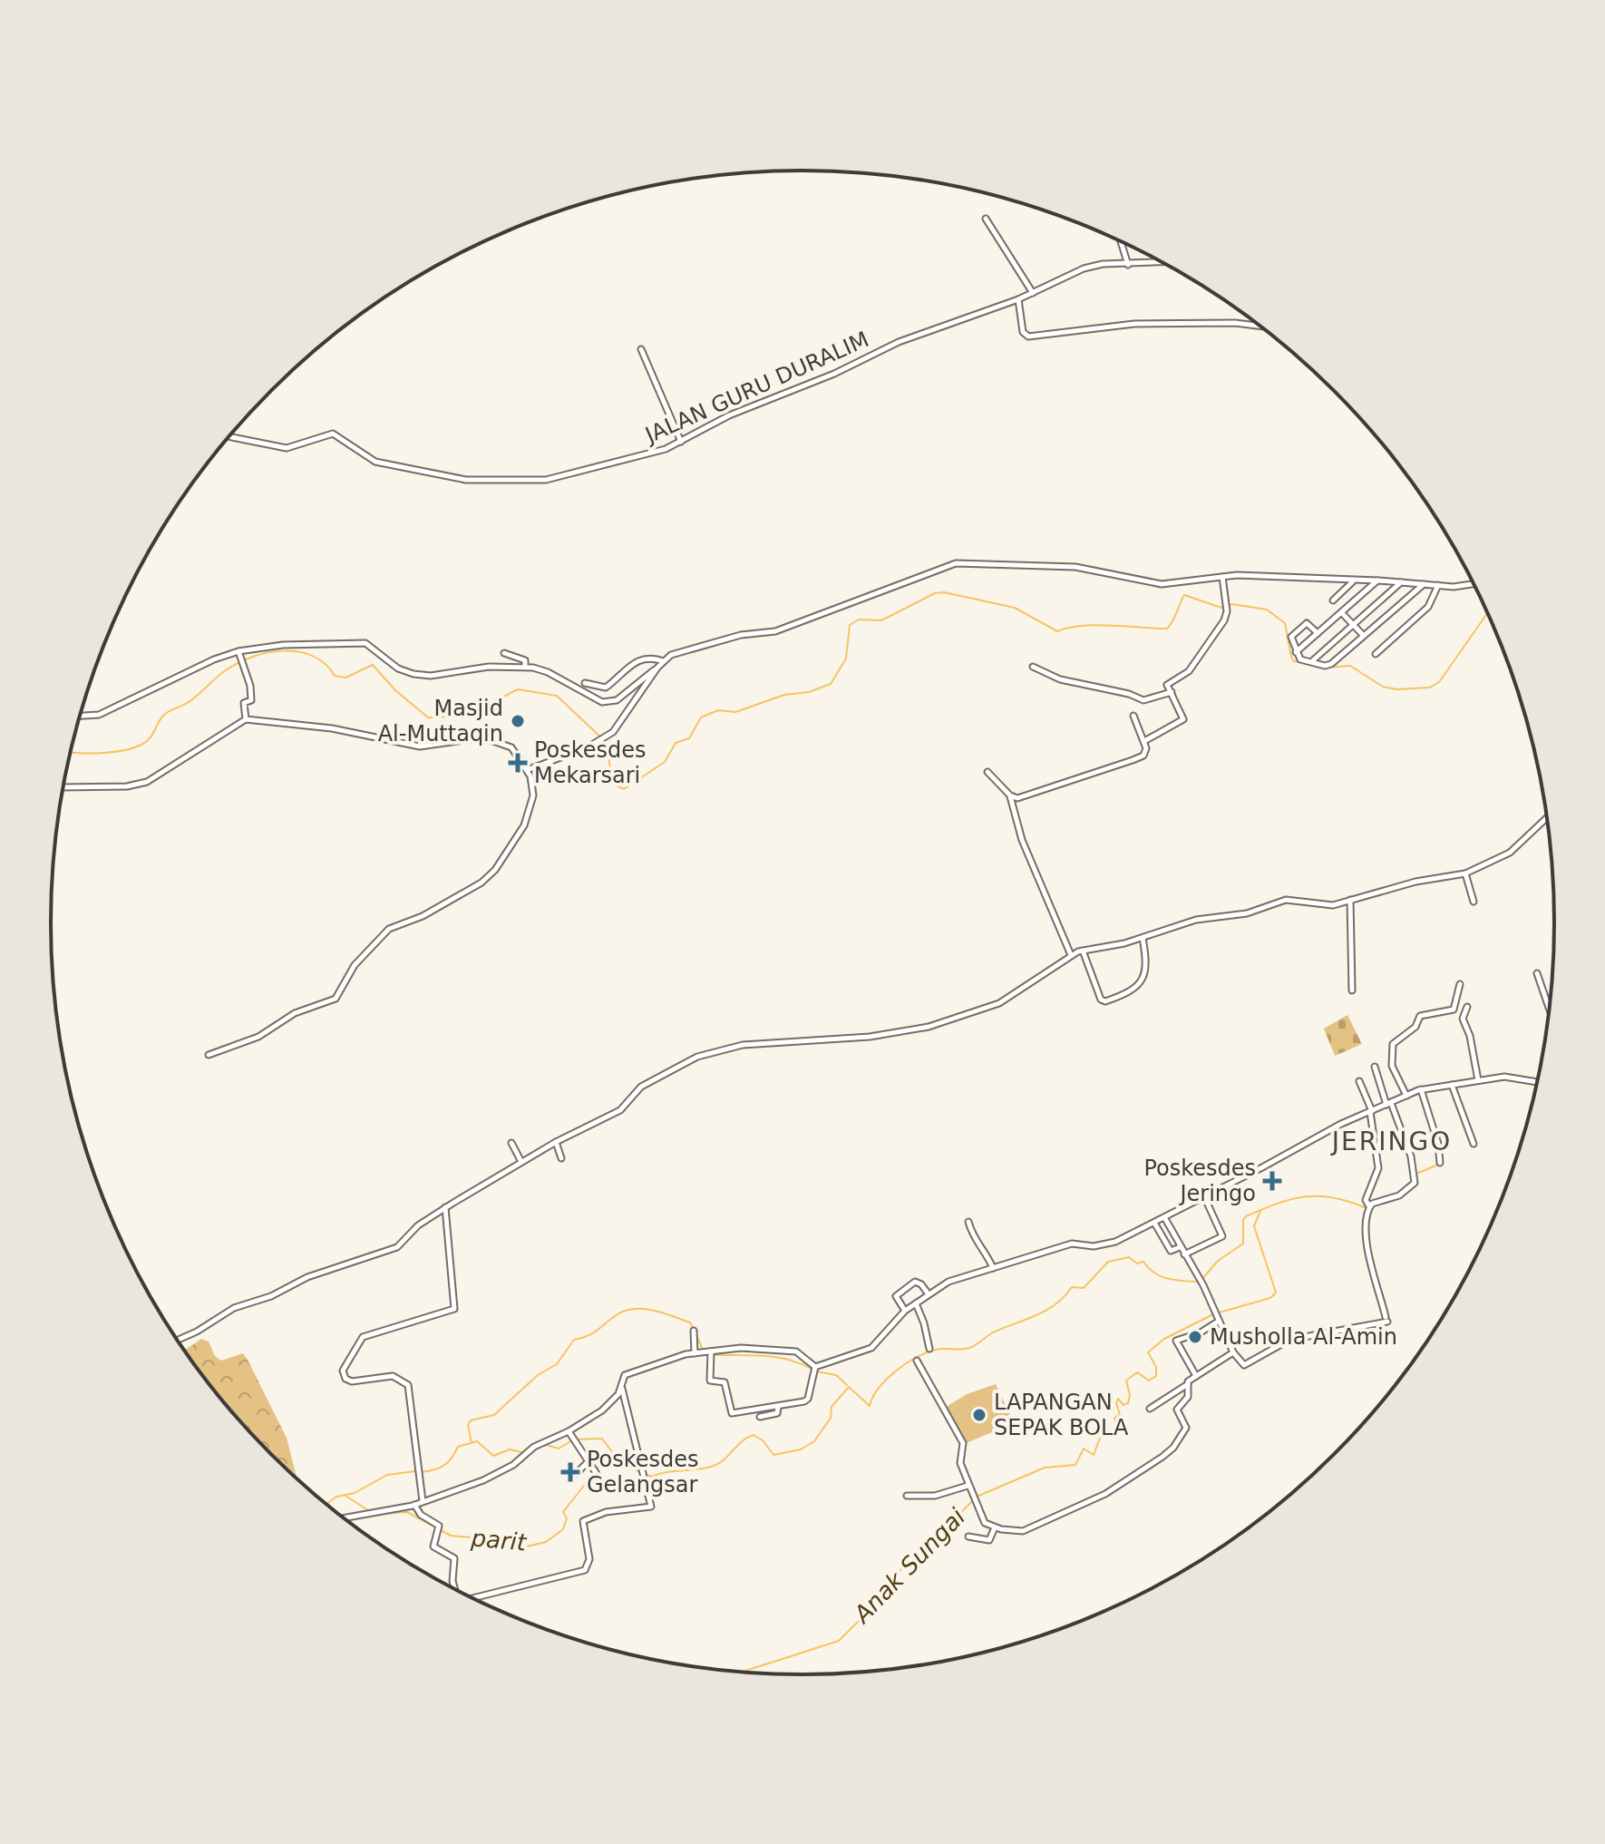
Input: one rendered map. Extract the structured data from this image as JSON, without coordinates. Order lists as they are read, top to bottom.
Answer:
{
  "streets": {
    "street": ["JALAN GURU DURALIM"]
  },
  "districts": ["JERINGO"],
  "water": ["parit", "Anak Sungai"],
  "places": {
    "other": ["Masjid Al-Muttaqin", "Musholla Al-Amin", "LAPANGAN SEPAK BOLA"],
    "health": ["Poskesdes Mekarsari", "Poskesdes Jeringo", "Poskesdes Gelangsar"]
  }
}
